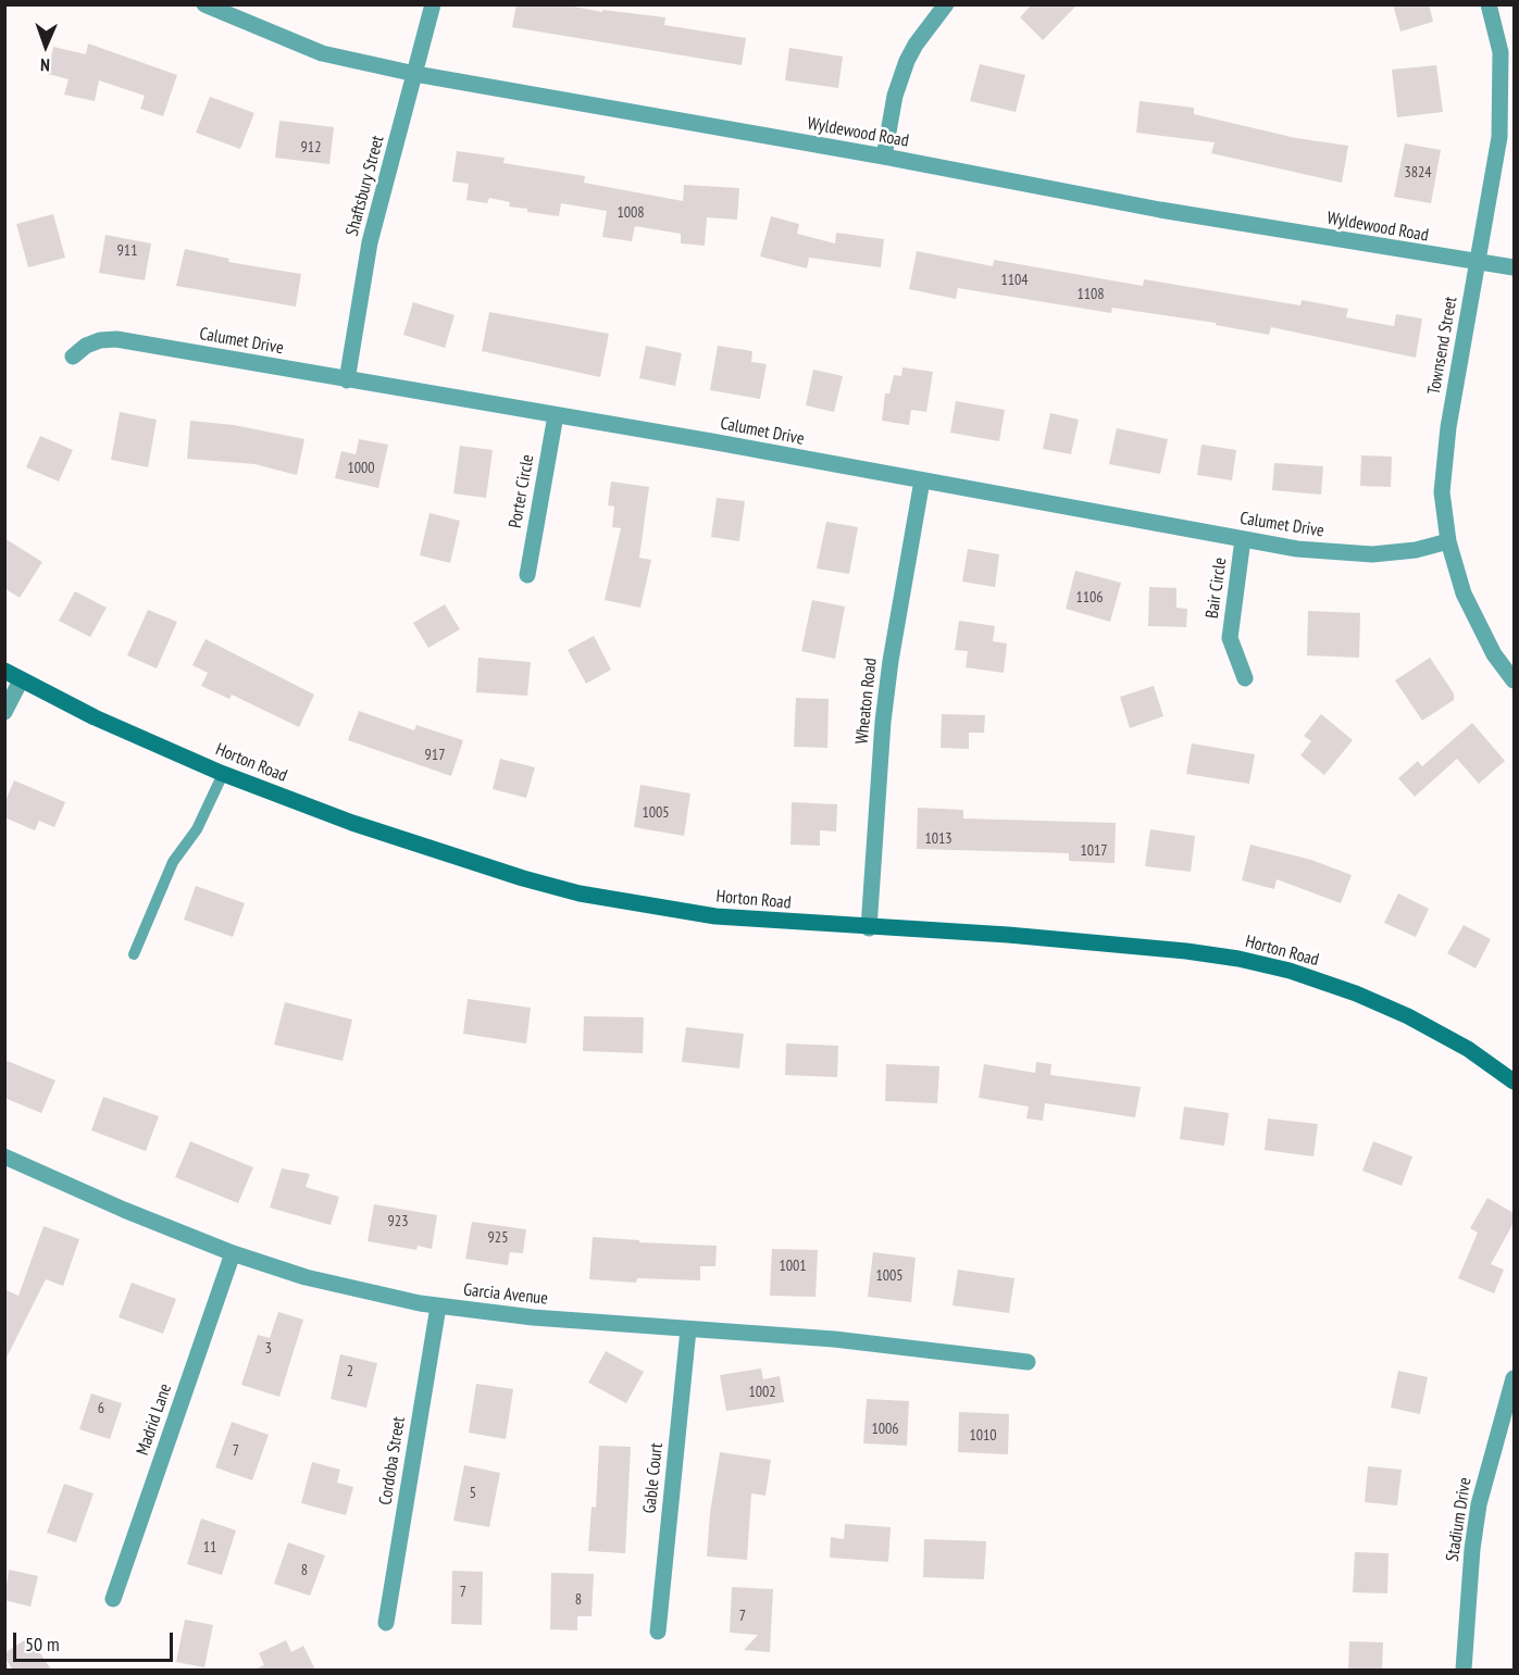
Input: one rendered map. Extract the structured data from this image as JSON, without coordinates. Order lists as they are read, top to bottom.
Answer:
{
  "streets": {
    "street": [
      "Wyldewood Road",
      "Shaftsbury Street",
      "Calumet Drive",
      "Townsend Street",
      "Porter Circle",
      "Bair Circle",
      "Wheaton Road",
      "Horton Road",
      "Garcia Avenue",
      "Madrid Lane",
      "Cordoba Street",
      "Gable Court",
      "Stadium Drive"
    ]
  },
  "crossings": [
    ["Wyldewood Road", "Shaftsbury Street"],
    ["Wyldewood Road", "Townsend Street"],
    ["Shaftsbury Street", "Calumet Drive"],
    ["Calumet Drive", "Townsend Street"],
    ["Calumet Drive", "Porter Circle"],
    ["Calumet Drive", "Bair Circle"],
    ["Calumet Drive", "Wheaton Road"],
    ["Wheaton Road", "Horton Road"],
    ["Garcia Avenue", "Madrid Lane"],
    ["Garcia Avenue", "Cordoba Street"],
    ["Garcia Avenue", "Gable Court"]
  ],
  "house_numbers": [
    "912",
    "3824",
    "1008",
    "911",
    "1104",
    "1108",
    "1000",
    "1106",
    "917",
    "1005",
    "1013",
    "1017",
    "923",
    "925",
    "1001",
    "1005",
    "3",
    "2",
    "1002",
    "6",
    "1006",
    "1010",
    "7",
    "5",
    "11",
    "8",
    "7",
    "8",
    "7"
  ],
  "scale_bar": "50 m",
  "north": "bottom"
}
